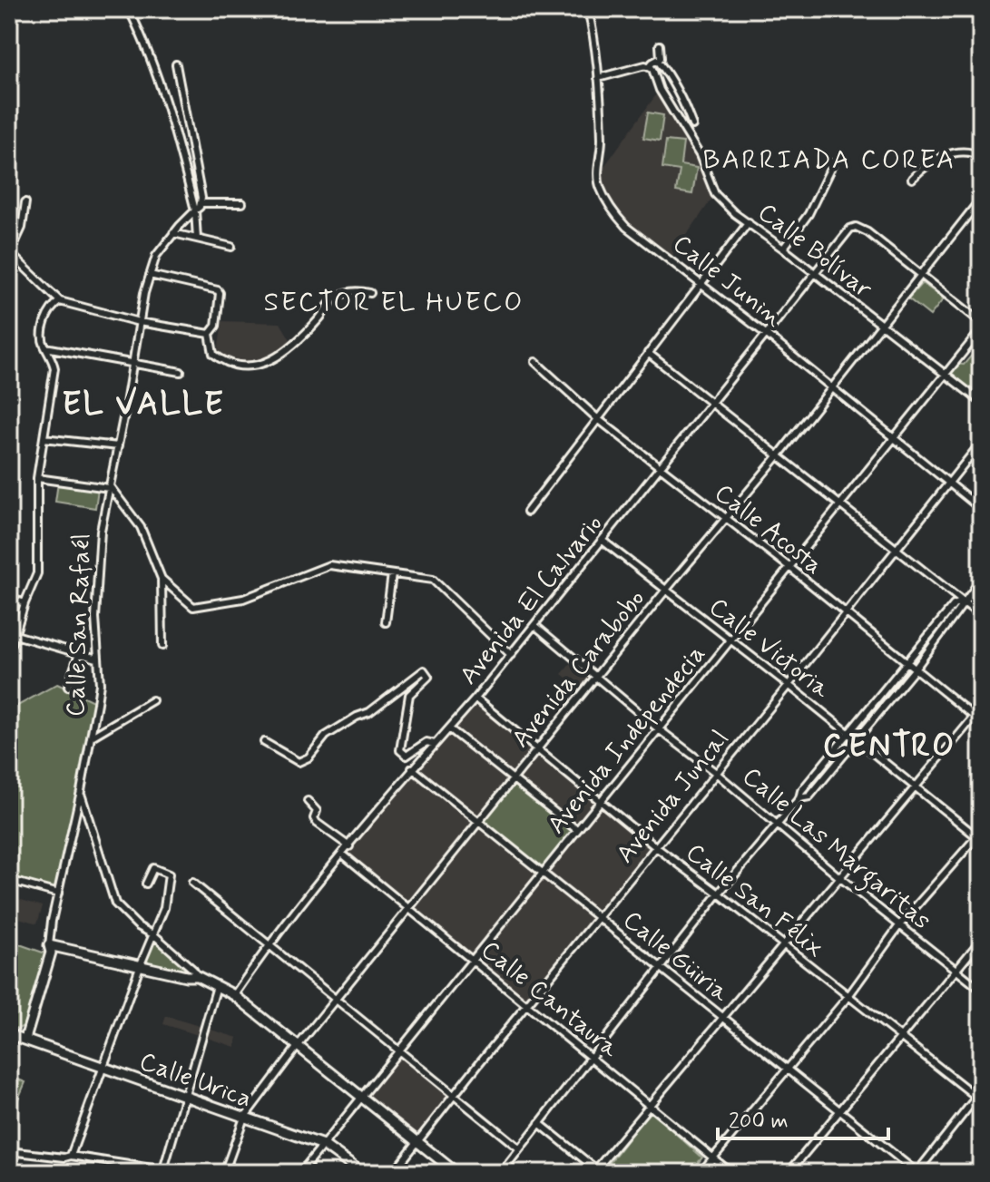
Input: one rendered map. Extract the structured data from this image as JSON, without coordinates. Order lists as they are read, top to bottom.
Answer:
{
  "streets": {
    "main road": ["Calle Urica"],
    "street": [
      "Calle Bolívar",
      "Calle Junin",
      "Calle Acosta",
      "Avenida El Calvario",
      "Calle San Rafaél",
      "Calle Victoria",
      "Avenida Carabobo",
      "Avenida Independecia",
      "Avenida Juncal",
      "Calle Las Margaritas",
      "Calle San Félix",
      "Calle Güiria",
      "Calle Cantaura"
    ]
  },
  "crossings": [
    ["Calle Bolívar", "Avenida El Calvario"],
    ["Calle Bolívar", "Avenida Carabobo"],
    ["Calle Bolívar", "Avenida Independecia"],
    ["Calle Junin", "Avenida El Calvario"],
    ["Calle Junin", "Avenida Carabobo"],
    ["Calle Junin", "Avenida Independecia"],
    ["Calle Junin", "Avenida Juncal"],
    ["Calle Acosta", "Avenida El Calvario"],
    ["Calle Acosta", "Avenida Carabobo"],
    ["Calle Acosta", "Avenida Independecia"],
    ["Calle Acosta", "Avenida Juncal"],
    ["Avenida El Calvario", "Calle Victoria"],
    ["Avenida El Calvario", "Avenida Carabobo"],
    ["Avenida El Calvario", "Calle Las Margaritas"],
    ["Avenida El Calvario", "Calle San Félix"],
    ["Avenida El Calvario", "Calle Güiria"],
    ["Avenida El Calvario", "Calle Cantaura"],
    ["Calle Victoria", "Avenida Carabobo"],
    ["Calle Victoria", "Avenida Independecia"],
    ["Calle Victoria", "Avenida Juncal"],
    ["Avenida Carabobo", "Calle Las Margaritas"],
    ["Avenida Carabobo", "Calle San Félix"],
    ["Avenida Carabobo", "Calle Güiria"],
    ["Avenida Carabobo", "Calle Cantaura"],
    ["Avenida Carabobo", "Calle Urica"],
    ["Avenida Independecia", "Calle Las Margaritas"],
    ["Avenida Independecia", "Calle San Félix"],
    ["Avenida Independecia", "Calle Güiria"],
    ["Avenida Independecia", "Calle Cantaura"],
    ["Avenida Independecia", "Calle Urica"],
    ["Avenida Juncal", "Calle Las Margaritas"],
    ["Avenida Juncal", "Calle San Félix"],
    ["Avenida Juncal", "Calle Güiria"],
    ["Avenida Juncal", "Calle Cantaura"]
  ],
  "districts": [
    "BARRIADA COREA",
    "SECTOR EL HUECO",
    "EL VALLE",
    "CENTRO"
  ],
  "scale_bar": "200 m"
}
